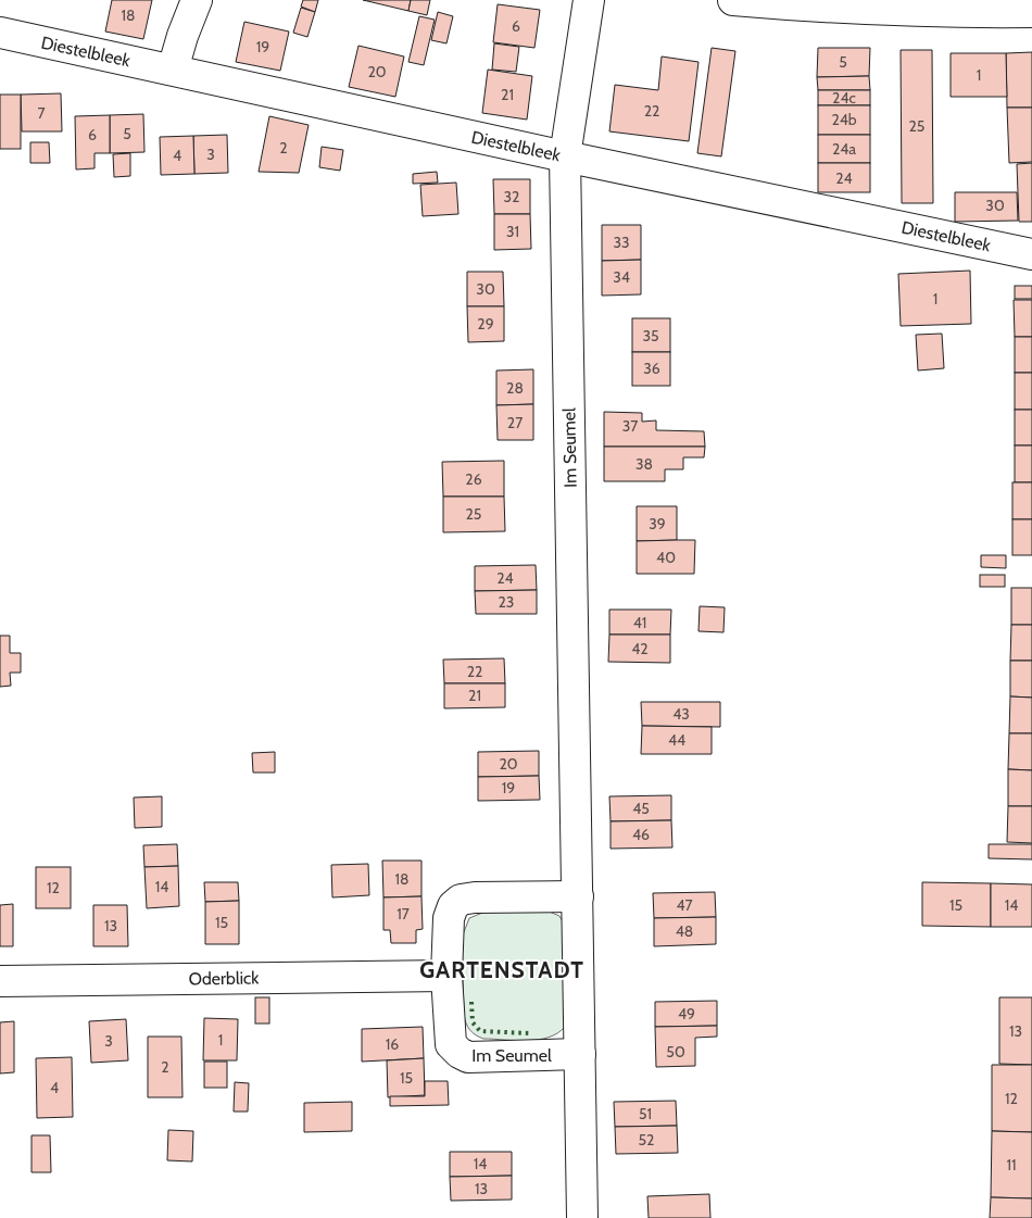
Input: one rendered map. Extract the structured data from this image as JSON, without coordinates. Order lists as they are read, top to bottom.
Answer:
{
  "streets": {
    "street": ["Diestelbleek", "Im Seumel", "Oderblick"]
  },
  "crossings": [
    ["Diestelbleek", "Im Seumel"],
    ["Im Seumel", "Oderblick"]
  ],
  "districts": ["GARTENSTADT"],
  "house_numbers": [
    "18",
    "6",
    "19",
    "5",
    "20",
    "1",
    "21",
    "24c",
    "22",
    "7",
    "24b",
    "25",
    "5",
    "6",
    "2",
    "24a",
    "3",
    "4",
    "24",
    "32",
    "30",
    "31",
    "33",
    "34",
    "30",
    "1",
    "29",
    "35",
    "36",
    "28",
    "27",
    "37",
    "38",
    "26",
    "25",
    "39",
    "40",
    "24",
    "23",
    "41",
    "42",
    "22",
    "21",
    "43",
    "44",
    "20",
    "19",
    "45",
    "46",
    "18",
    "14",
    "12",
    "47",
    "15",
    "14",
    "17",
    "15",
    "13",
    "48",
    "49",
    "13",
    "1",
    "3",
    "16",
    "50",
    "2",
    "15",
    "4",
    "12",
    "51",
    "52",
    "14",
    "11",
    "13"
  ]
}
